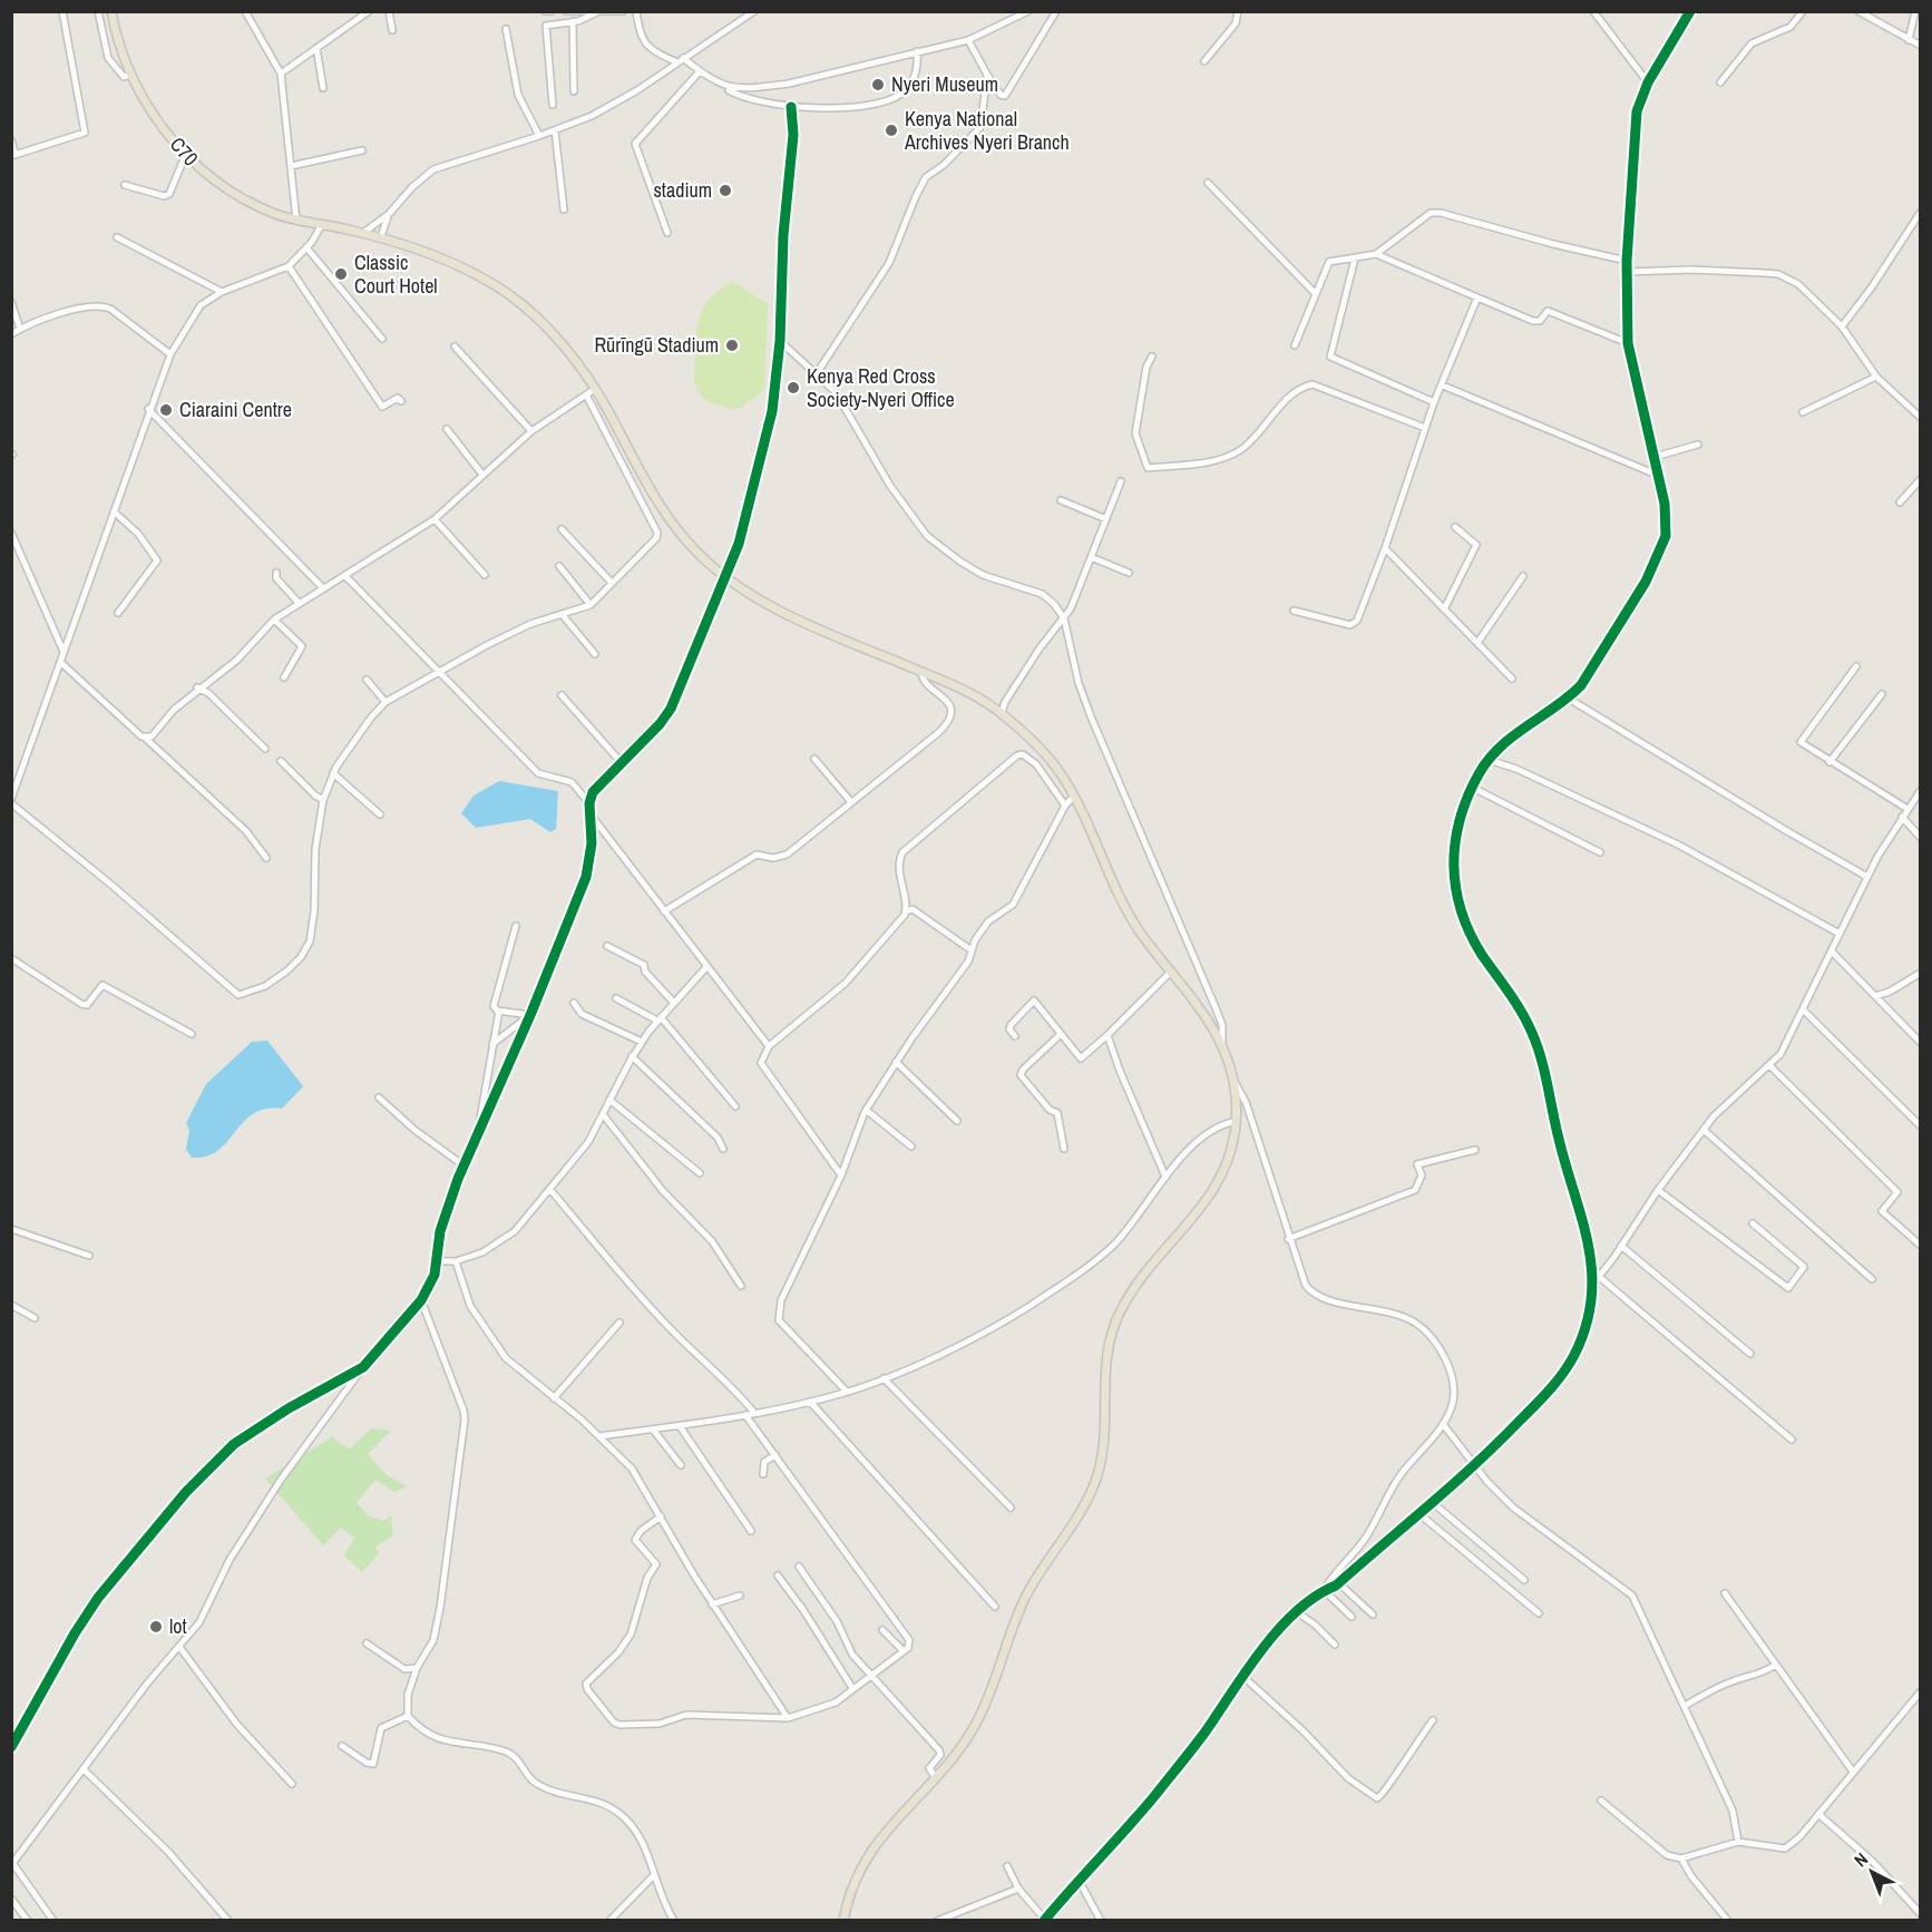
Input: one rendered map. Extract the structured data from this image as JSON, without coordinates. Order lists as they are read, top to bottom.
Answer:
{
  "streets": {
    "main road": ["C70"]
  },
  "places": [
    "Nyeri Museum",
    "Kenya National Archives Nyeri Branch",
    "stadium",
    "Classic Court Hotel",
    "Rũrĩngũ Stadium",
    "Kenya Red Cross Society-Nyeri Office",
    "Ciaraini Centre",
    "lot"
  ],
  "north": "top left"
}
